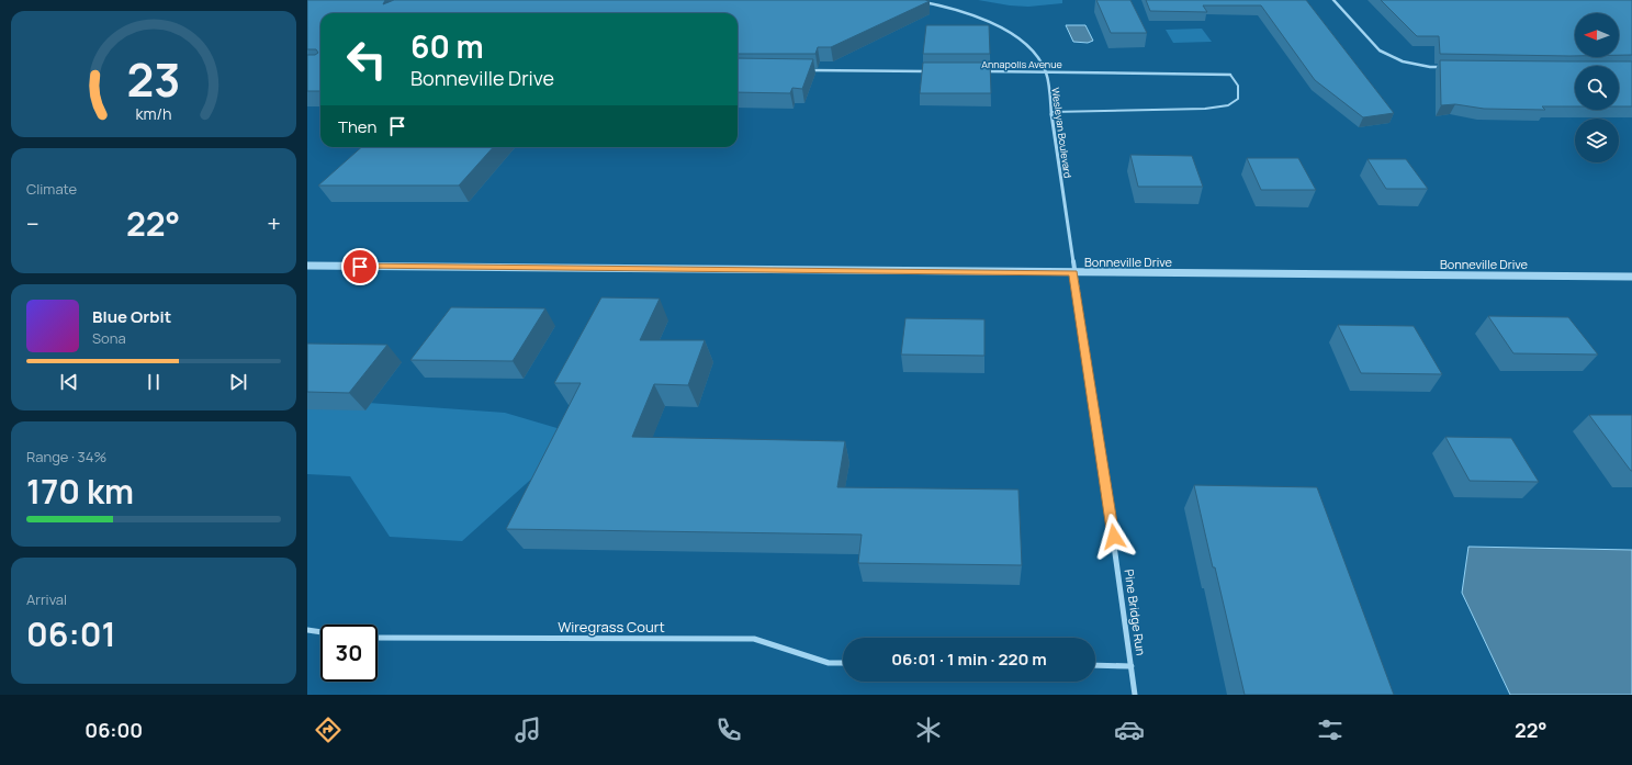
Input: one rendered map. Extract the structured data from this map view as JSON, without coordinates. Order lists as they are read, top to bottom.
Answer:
{
  "streets": {
    "street": [
      "Annapolis Avenue",
      "Wesleyan Boulevard",
      "Bonneville Drive",
      "Pine Bridge Run",
      "Wiregrass Court"
    ]
  },
  "crossings": [
    ["Annapolis Avenue", "Wesleyan Boulevard"],
    ["Wesleyan Boulevard", "Bonneville Drive"],
    ["Wesleyan Boulevard", "Pine Bridge Run"],
    ["Bonneville Drive", "Pine Bridge Run"]
  ],
  "north": "left",
  "page": {
    "turn": ["60 m", "Bonneville Drive"],
    "then": "Then",
    "tile": [
      "Climate",
      ["Range · 34%", "170 km"],
      ["Arrival", "06:01"]
    ],
    "heat": ["−", "22°", "+"],
    "song": ["Blue Orbit", "Sona"],
    "limit": "30",
    "trip": "06:01 · 1 min · 220 m",
    "tabs": ["06:00", "22°"],
    "gauge": ["23", "km/h"]
  }
}
